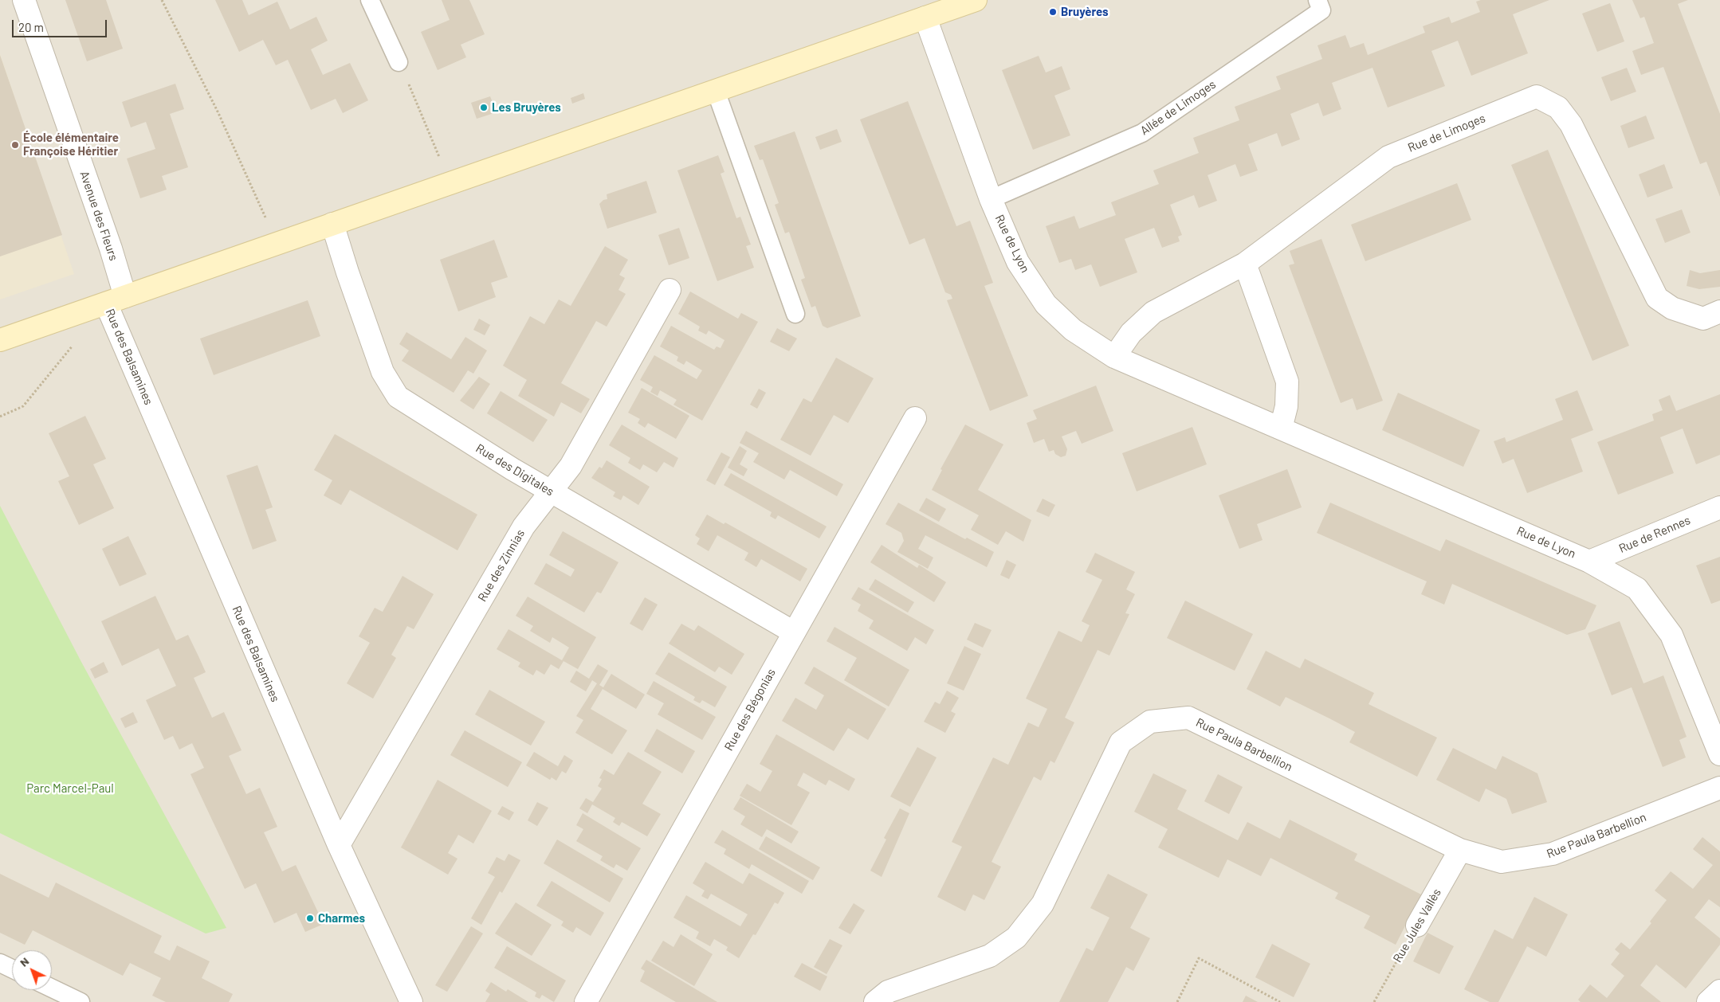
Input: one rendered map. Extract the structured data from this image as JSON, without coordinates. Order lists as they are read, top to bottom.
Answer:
{
  "streets": {
    "street": [
      "Rue de Limoges",
      "Avenue des Fleurs",
      "Rue de Lyon",
      "Rue des Balsamines",
      "Rue des Digitales",
      "Rue de Rennes",
      "Rue des Zinnias",
      "Rue des Bégonias",
      "Rue Paula Barbellion",
      "Rue Jules Vallès"
    ],
    "lane": ["Allée de Limoges"]
  },
  "crossings": [
    ["Allée de Limoges", "Rue de Lyon"],
    ["Rue de Limoges", "Rue de Lyon"],
    ["Avenue des Fleurs", "Rue des Balsamines"],
    ["Rue de Lyon", "Rue de Rennes"],
    ["Rue des Balsamines", "Rue des Zinnias"],
    ["Rue des Digitales", "Rue des Zinnias"],
    ["Rue des Digitales", "Rue des Bégonias"],
    ["Rue Paula Barbellion", "Rue Jules Vallès"]
  ],
  "parks": ["Parc Marcel-Paul"],
  "places": [
    "Bruyères",
    "Les Bruyères",
    "École élémentaire Françoise Héritier",
    "Charmes"
  ],
  "scale_bar": "20 m",
  "north": "top left"
}
